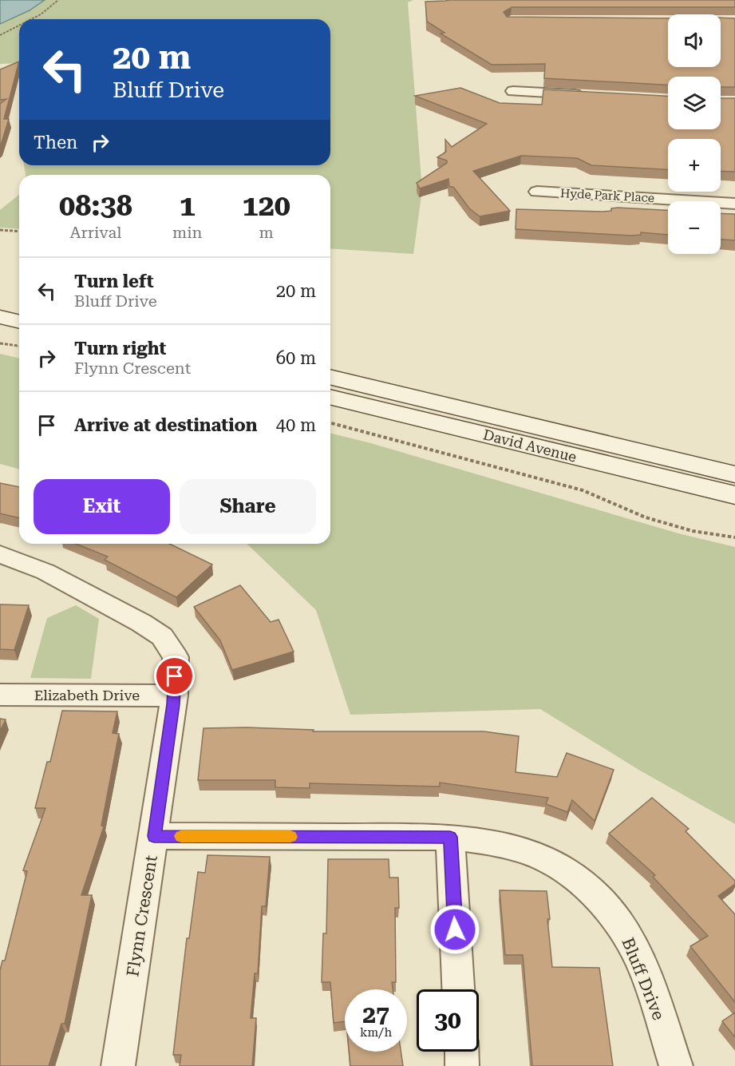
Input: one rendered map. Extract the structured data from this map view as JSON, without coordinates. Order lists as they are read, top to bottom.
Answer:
{
  "streets": {
    "main road": ["David Avenue"],
    "street": [
      "Hyde Park Place",
      "Elizabeth Drive",
      "Flynn Crescent",
      "Bluff Drive"
    ]
  },
  "crossings": [
    ["Elizabeth Drive", "Flynn Crescent"],
    ["Flynn Crescent", "Bluff Drive"]
  ],
  "page": {
    "map_buttons": ["+", "−"],
    "turn": ["20 m", "Bluff Drive"],
    "then": "Then",
    "eta": [
      "08:38",
      "Arrival",
      "1",
      "min",
      "120",
      "m"
    ],
    "list": [
      {
        "name": "Turn left",
        "note": "Bluff Drive",
        "value": "20 m"
      },
      {
        "name": "Turn right",
        "note": "Flynn Crescent",
        "value": "60 m"
      },
      {
        "name": "Arrive at destination",
        "value": "40 m"
      }
    ],
    "buttons": ["Exit", "Share"],
    "speed": "27 km/h",
    "limit": "30"
  }
}
